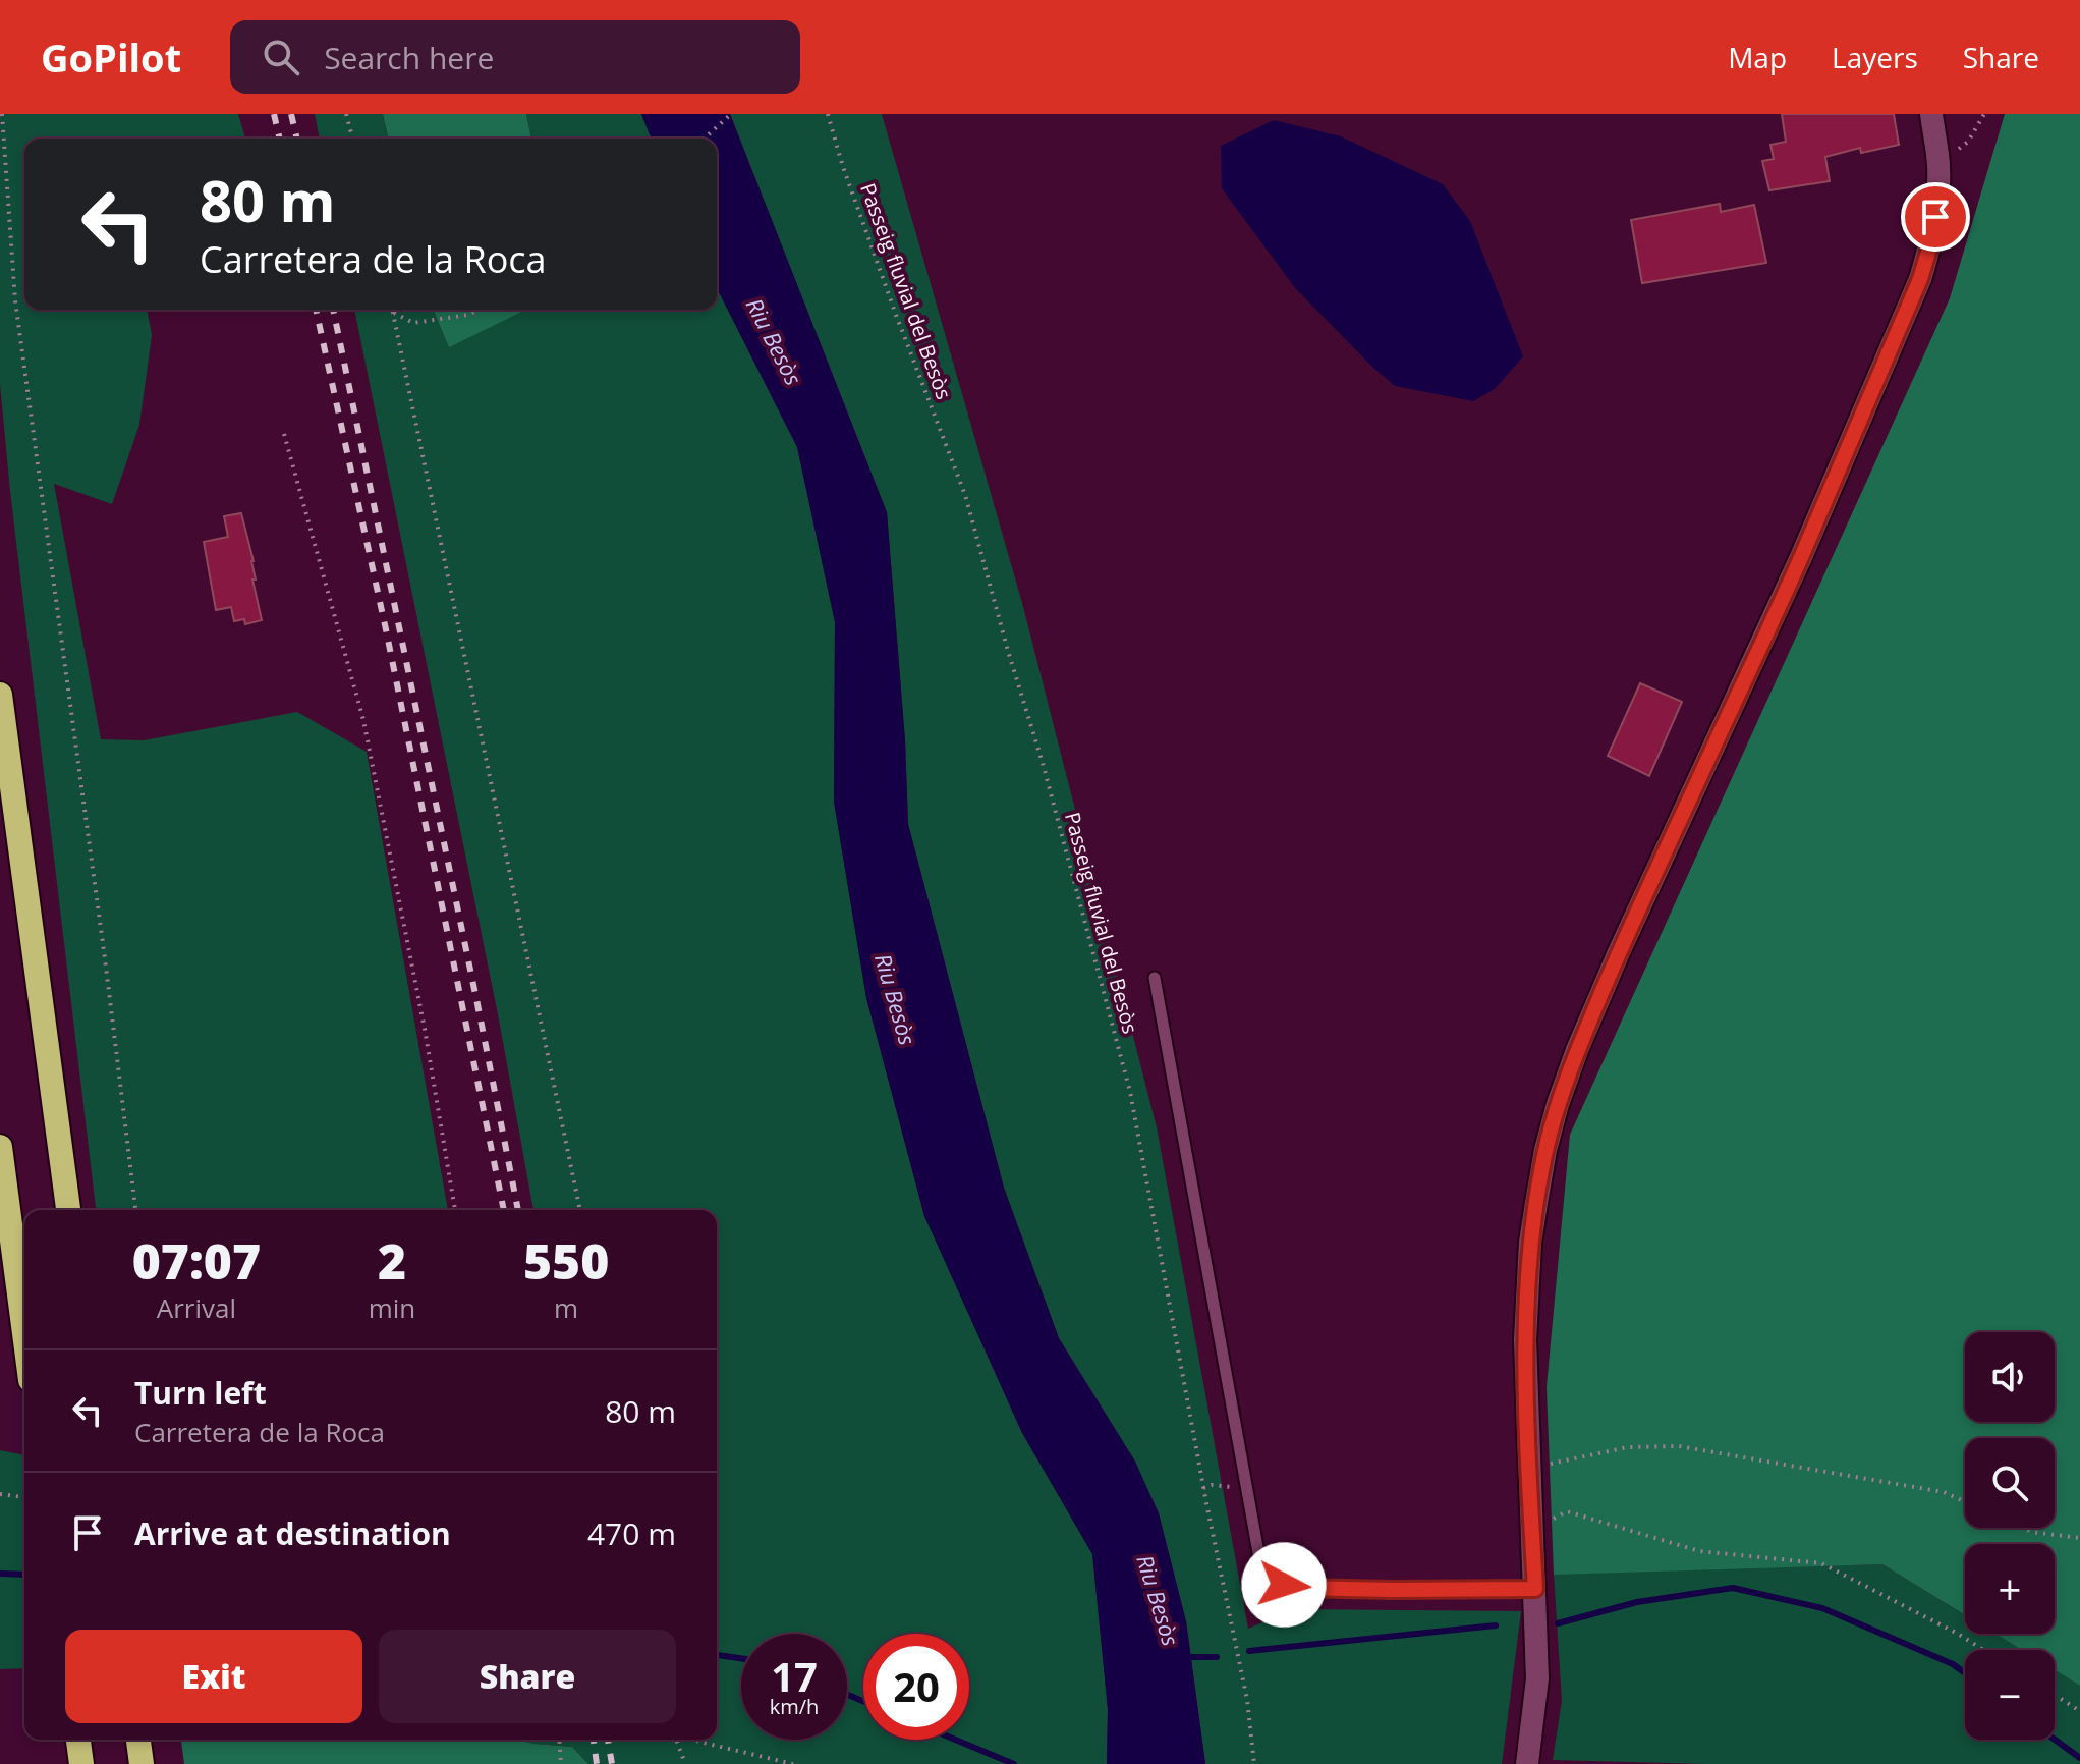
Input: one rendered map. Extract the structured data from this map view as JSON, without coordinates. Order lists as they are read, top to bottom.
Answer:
{
  "streets": {
    "path": ["Passeig fluvial del Besòs"]
  },
  "water": ["Riu Besòs"],
  "page": {
    "header": "GoPilot",
    "search": "Search here",
    "nav": ["Map", "Layers", "Share"],
    "turn": ["80 m", "Carretera de la Roca"],
    "eta": [
      "07:07",
      "Arrival",
      "2",
      "min",
      "550",
      "m"
    ],
    "map_buttons": ["+", "−"],
    "list": [
      {
        "name": "Turn left",
        "note": "Carretera de la Roca",
        "value": "80 m"
      },
      {
        "name": "Arrive at destination",
        "value": "470 m"
      }
    ],
    "buttons": ["Exit", "Share"],
    "speed": "17 km/h",
    "limit": "20"
  }
}
